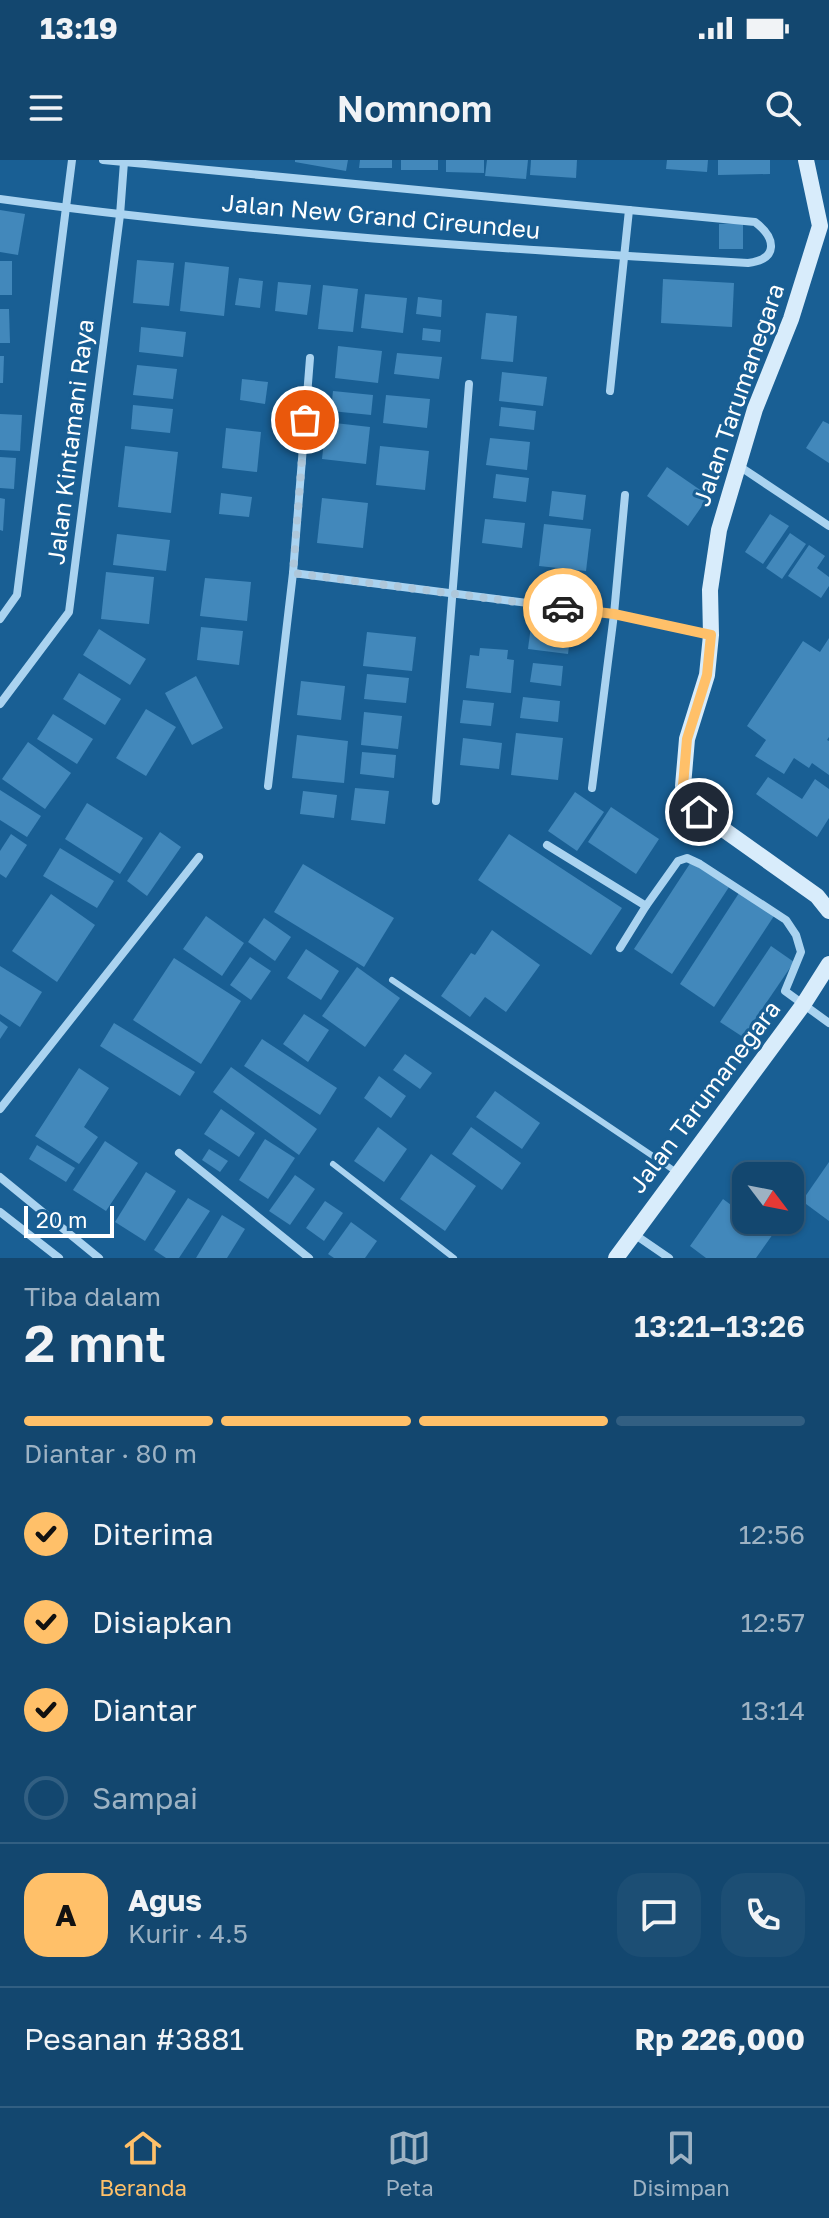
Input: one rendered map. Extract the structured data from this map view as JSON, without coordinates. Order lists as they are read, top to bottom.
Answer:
{
  "streets": {
    "street": ["Jalan New Grand Cireundeu", "Jalan Tarumanegara", "Jalan Kintamani Raya"]
  },
  "crossings": [
    ["Jalan New Grand Cireundeu", "Jalan Kintamani Raya"]
  ],
  "scale_bar": "20 m",
  "north": "bottom right",
  "page": {
    "status": "13:19",
    "header": "Nomnom",
    "scale": "20 m",
    "heading": ["2 mnt", "Tiba dalam", "13:21–13:26"],
    "panel": [
      "Agus",
      "Kurir · 4.5",
      "Pesanan #3881",
      "Rp 226,000"
    ],
    "bar": "Diantar · 80 m",
    "list": [
      ["Diterima", "12:56"],
      ["Disiapkan", "12:57"],
      ["Diantar", "13:14"],
      "Sampai"
    ],
    "round": "A",
    "tabs": ["Beranda", "Peta", "Disimpan"]
  }
}
